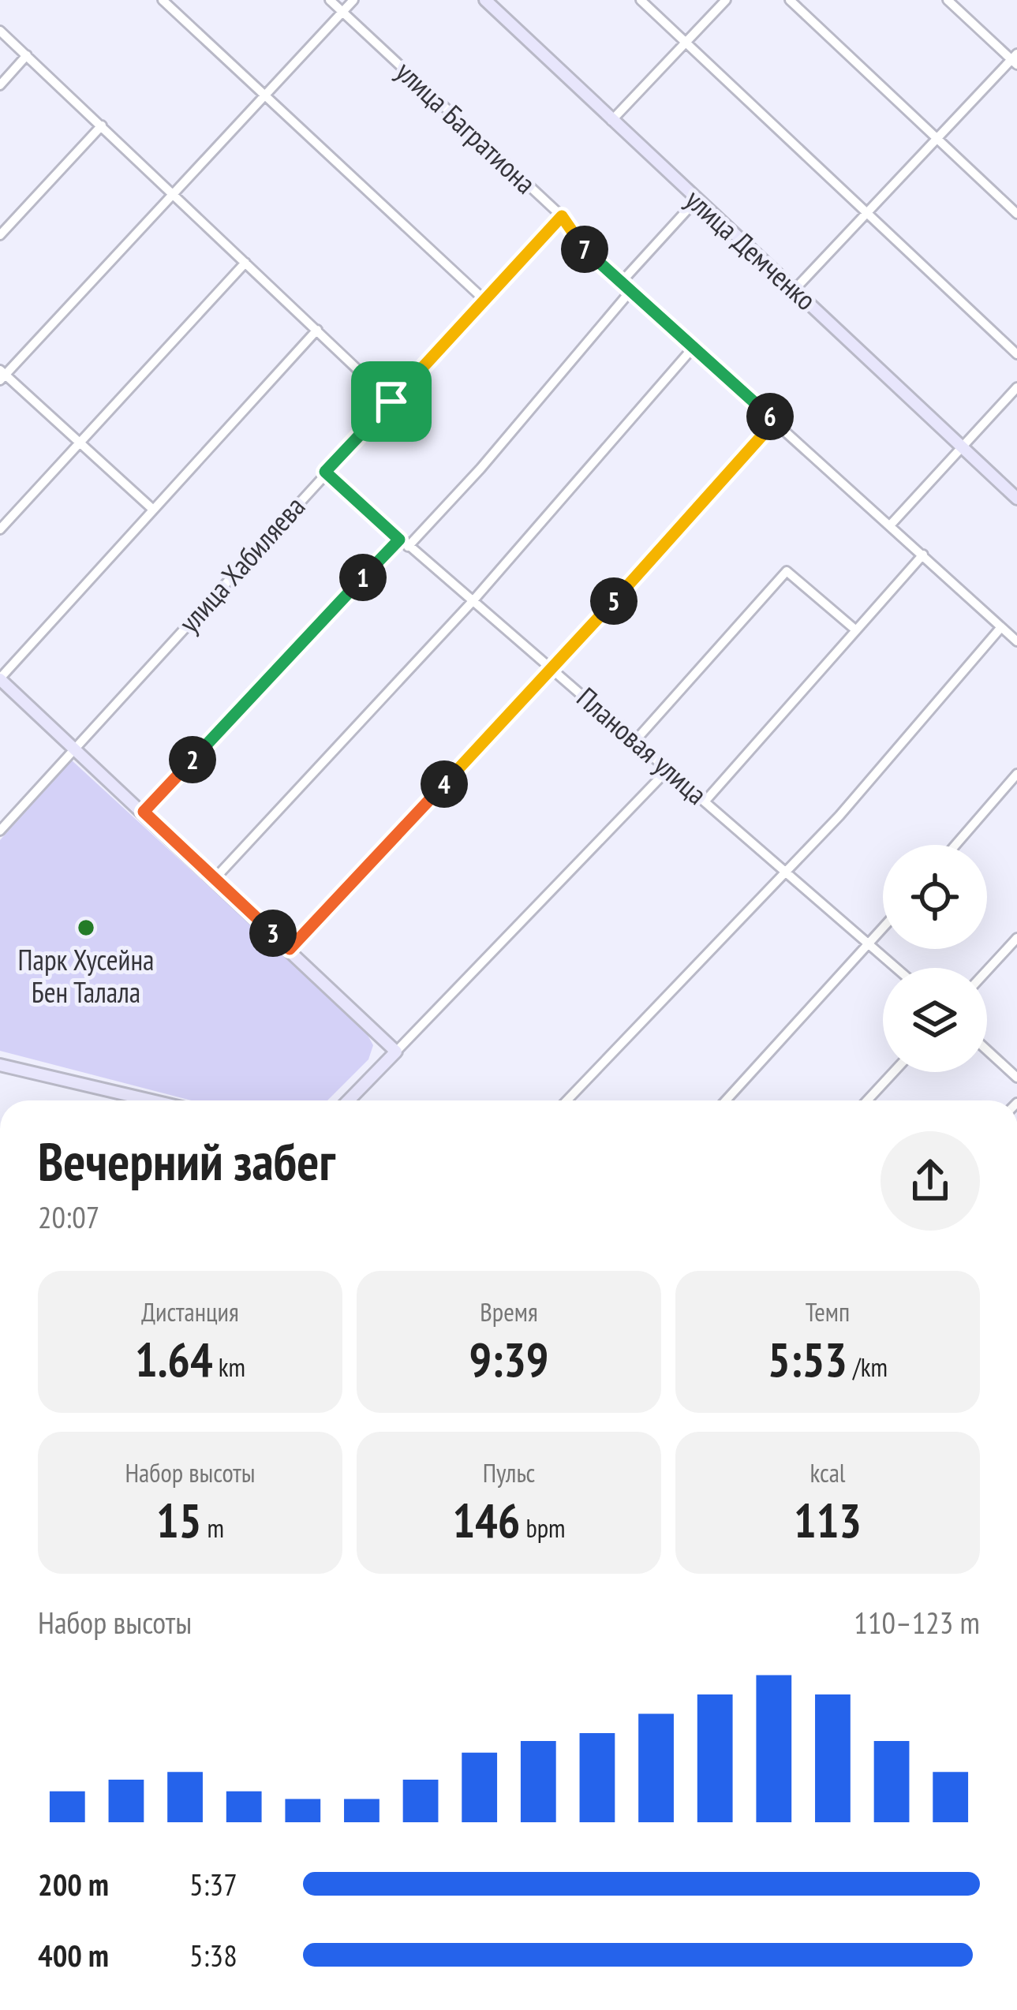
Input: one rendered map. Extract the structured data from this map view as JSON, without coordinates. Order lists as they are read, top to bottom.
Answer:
{
  "streets": {
    "street": [
      "улица Багратиона",
      "улица Демченко",
      "улица Хабиляева",
      "Плановая улица"
    ]
  },
  "crossings": [
    ["улица Багратиона", "улица Хабиляева"],
    ["улица Хабиляева", "Плановая улица"]
  ],
  "places": ["Парк Хусейна Бен Талала"],
  "page": {
    "pins": [
      "7",
      "6",
      "1",
      "5",
      "2",
      "4",
      "3"
    ],
    "heading": ["Вечерний забег", "20:07"],
    "stats": [
      ["Дистанция", "1.64 km"],
      ["Время", "9:39"],
      ["Темп", "5:53 /km"],
      ["Набор высоты", "15 m"],
      ["Пульс", "146 bpm"],
      ["kcal", "113"]
    ],
    "chart": ["Набор высоты", "110–123 m"],
    "list": [
      {
        "name": "200 m",
        "note": "5:37"
      },
      {
        "name": "400 m",
        "note": "5:38"
      }
    ]
  }
}
